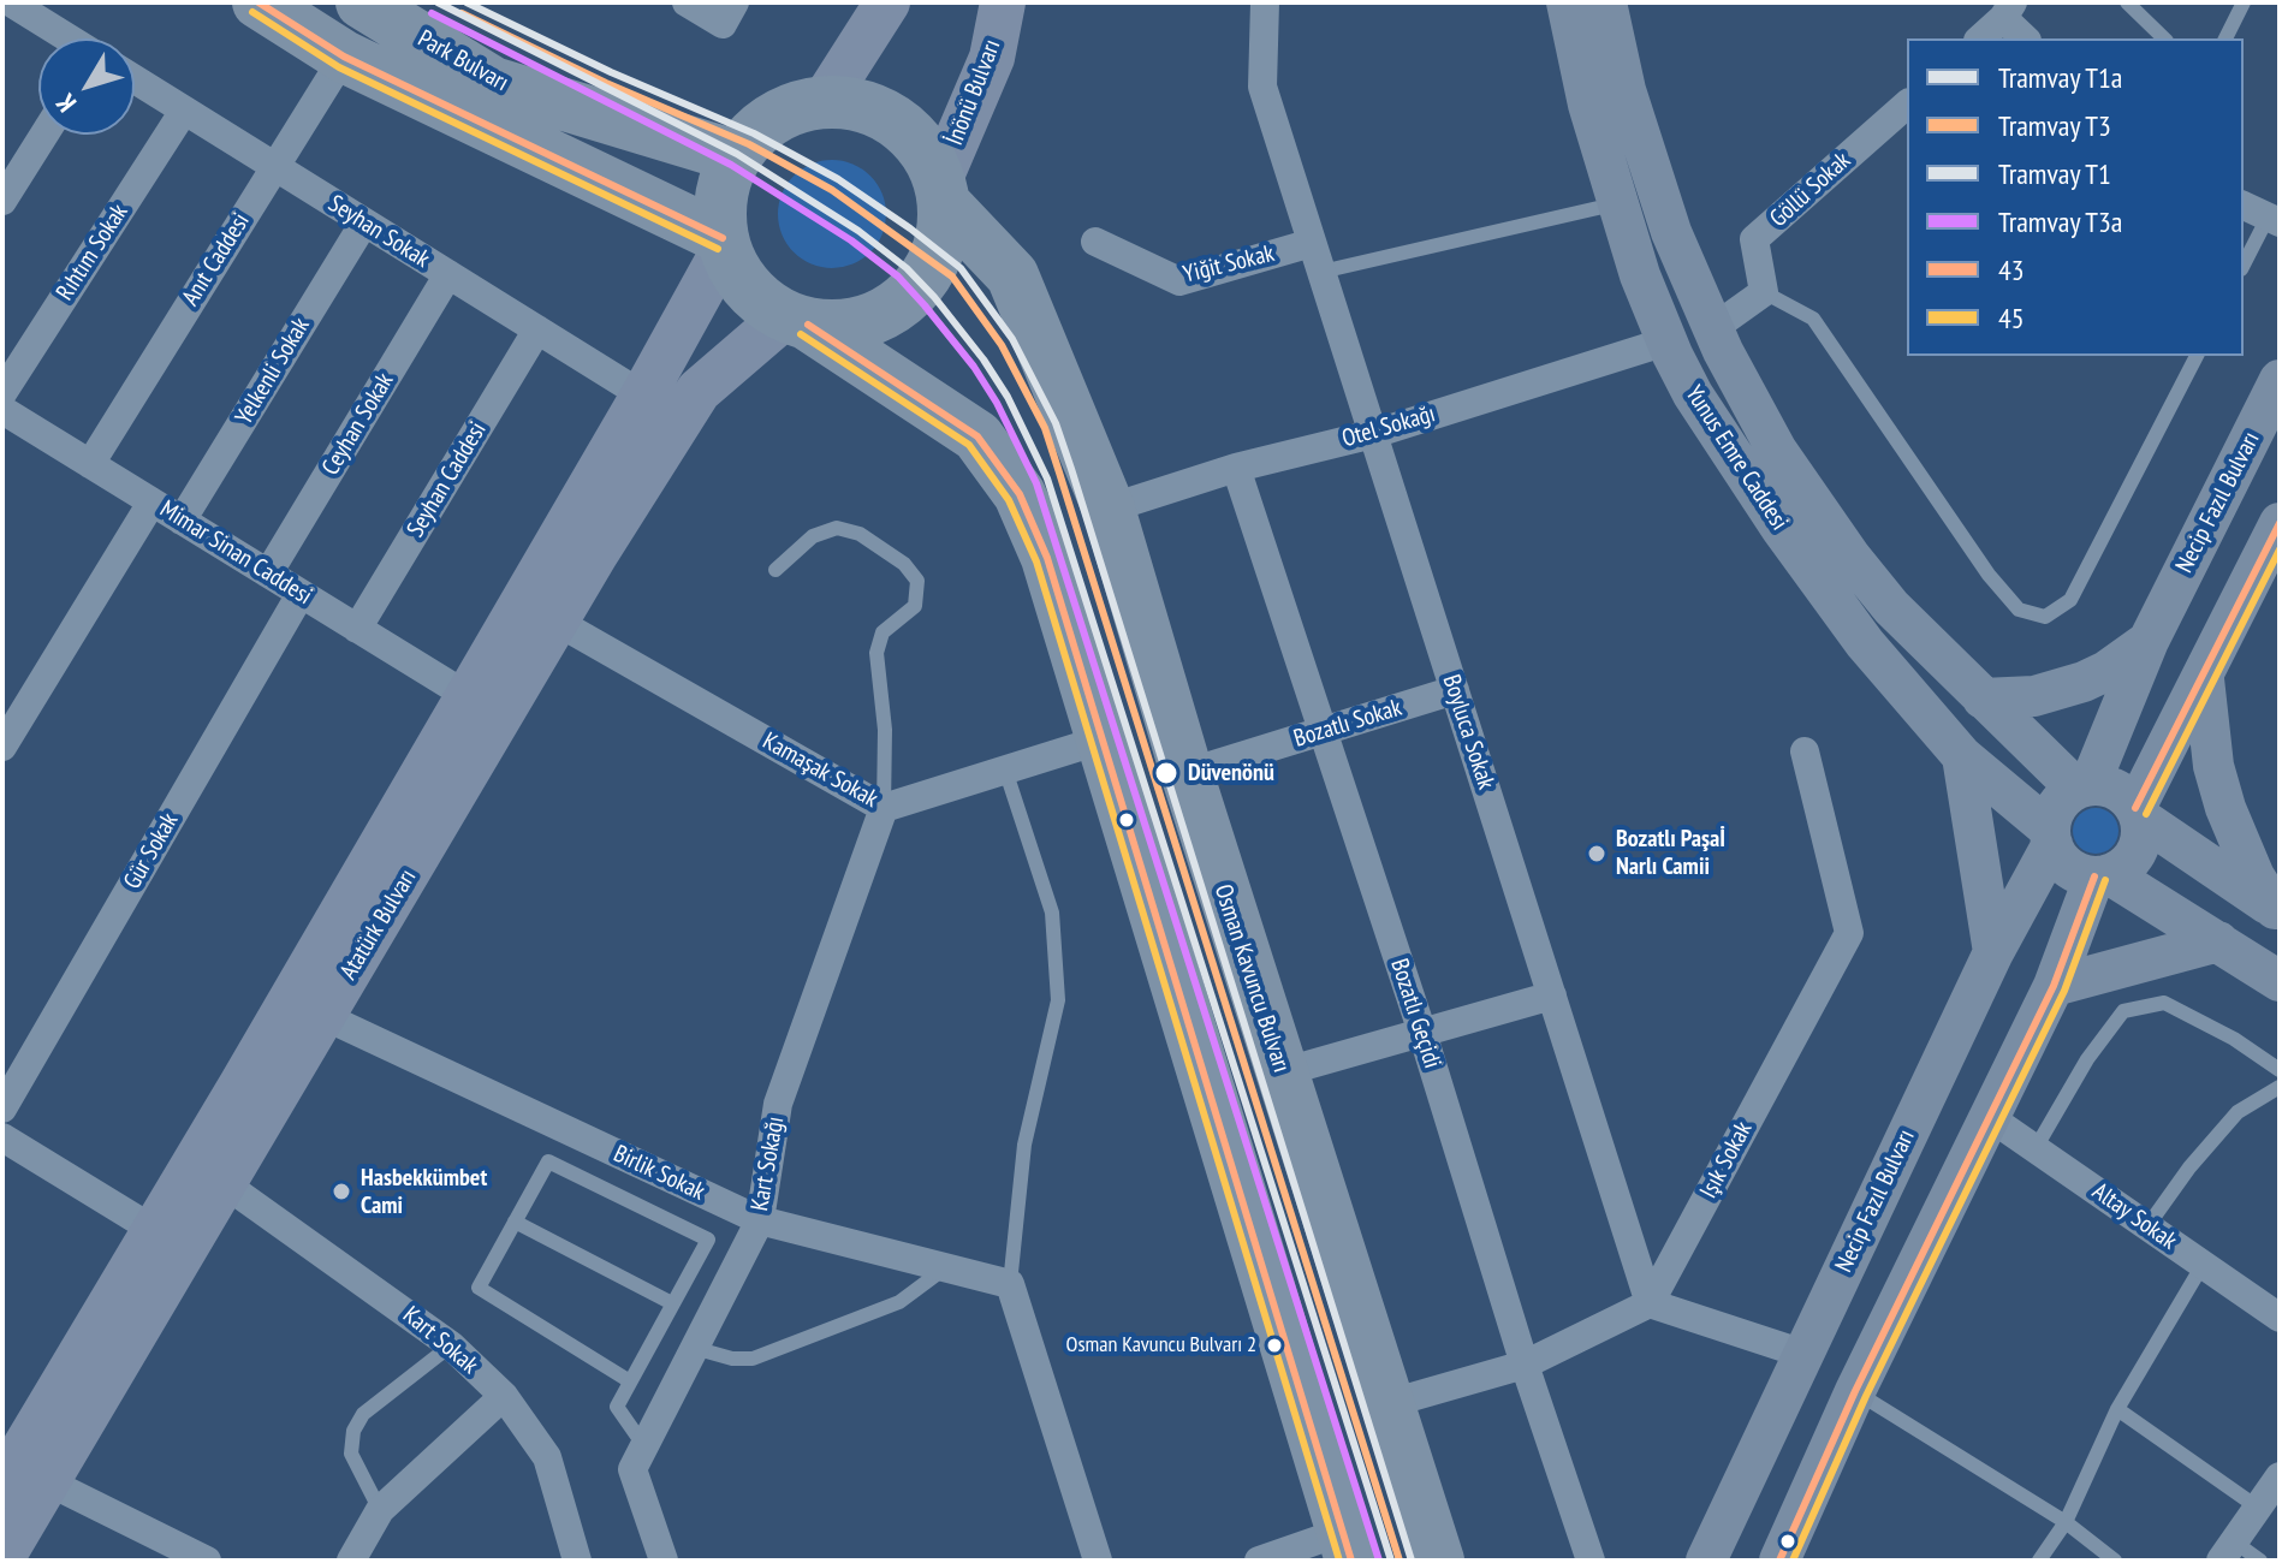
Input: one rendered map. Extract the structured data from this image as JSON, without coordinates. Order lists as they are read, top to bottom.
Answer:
{
  "streets": {
    "highway": ["Park Bulvarı", "Osman Kavuncu Bulvarı"],
    "main road": ["İnönü Bulvarı", "Atatürk Bulvarı"],
    "street": [
      "Göllü Sokak",
      "Seyhan Sokak",
      "Rıhtım Sokak",
      "Anıt Caddesi",
      "Yiğit Sokak",
      "Yelkenli Sokak",
      "Ceyhan Sokak",
      "Otel Sokağı",
      "Yunus Emre Caddesi",
      "Seyhan Caddesi",
      "Necip Fazıl Bulvarı",
      "Mimar Sinan Caddesi",
      "Bozatlı Sokak",
      "Boyluca Sokak",
      "Kamaşak Sokak",
      "Gür Sokak",
      "Bozatlı Geçidi",
      "Işık Sokak",
      "Kart Sokağı",
      "Birlik Sokak",
      "Altay Sokak",
      "Kart Sokak"
    ]
  },
  "crossings": [
    ["Park Bulvarı", "İnönü Bulvarı"],
    ["Park Bulvarı", "Anıt Caddesi"],
    ["Park Bulvarı", "Atatürk Bulvarı"],
    ["Park Bulvarı", "Osman Kavuncu Bulvarı"],
    ["İnönü Bulvarı", "Atatürk Bulvarı"],
    ["İnönü Bulvarı", "Osman Kavuncu Bulvarı"],
    ["Seyhan Sokak", "Rıhtım Sokak"],
    ["Seyhan Sokak", "Anıt Caddesi"],
    ["Seyhan Sokak", "Yelkenli Sokak"],
    ["Seyhan Sokak", "Ceyhan Sokak"],
    ["Seyhan Sokak", "Seyhan Caddesi"],
    ["Seyhan Sokak", "Atatürk Bulvarı"],
    ["Anıt Caddesi", "Mimar Sinan Caddesi"],
    ["Yiğit Sokak", "Boyluca Sokak"],
    ["Yelkenli Sokak", "Mimar Sinan Caddesi"],
    ["Ceyhan Sokak", "Mimar Sinan Caddesi"],
    ["Otel Sokağı", "Yunus Emre Caddesi"],
    ["Otel Sokağı", "Boyluca Sokak"],
    ["Otel Sokağı", "Osman Kavuncu Bulvarı"],
    ["Otel Sokağı", "Bozatlı Geçidi"],
    ["Yunus Emre Caddesi", "Necip Fazıl Bulvarı"],
    ["Seyhan Caddesi", "Mimar Sinan Caddesi"],
    ["Mimar Sinan Caddesi", "Gür Sokak"],
    ["Mimar Sinan Caddesi", "Atatürk Bulvarı"],
    ["Bozatlı Sokak", "Boyluca Sokak"],
    ["Bozatlı Sokak", "Osman Kavuncu Bulvarı"],
    ["Bozatlı Sokak", "Bozatlı Geçidi"],
    ["Boyluca Sokak", "Işık Sokak"],
    ["Kamaşak Sokak", "Atatürk Bulvarı"],
    ["Kamaşak Sokak", "Kart Sokağı"],
    ["Atatürk Bulvarı", "Osman Kavuncu Bulvarı"],
    ["Atatürk Bulvarı", "Birlik Sokak"],
    ["Atatürk Bulvarı", "Kart Sokak"],
    ["Kart Sokağı", "Birlik Sokak"]
  ],
  "places": [
    "Düvenönü",
    "Bozatlı Paşaİ Narlı Camii",
    "Hasbekkümbet Cami",
    "Osman Kavuncu Bulvarı 2"
  ],
  "lines": [
    "tram line T1a",
    "tram line T1",
    "transit line 43",
    "transit line 45",
    "tram line T3",
    "tram line T3a"
  ],
  "legend": [
    "Tramvay T1a",
    "Tramvay T3",
    "Tramvay T1",
    "Tramvay T3a",
    "43",
    "45"
  ],
  "north": "bottom left"
}
